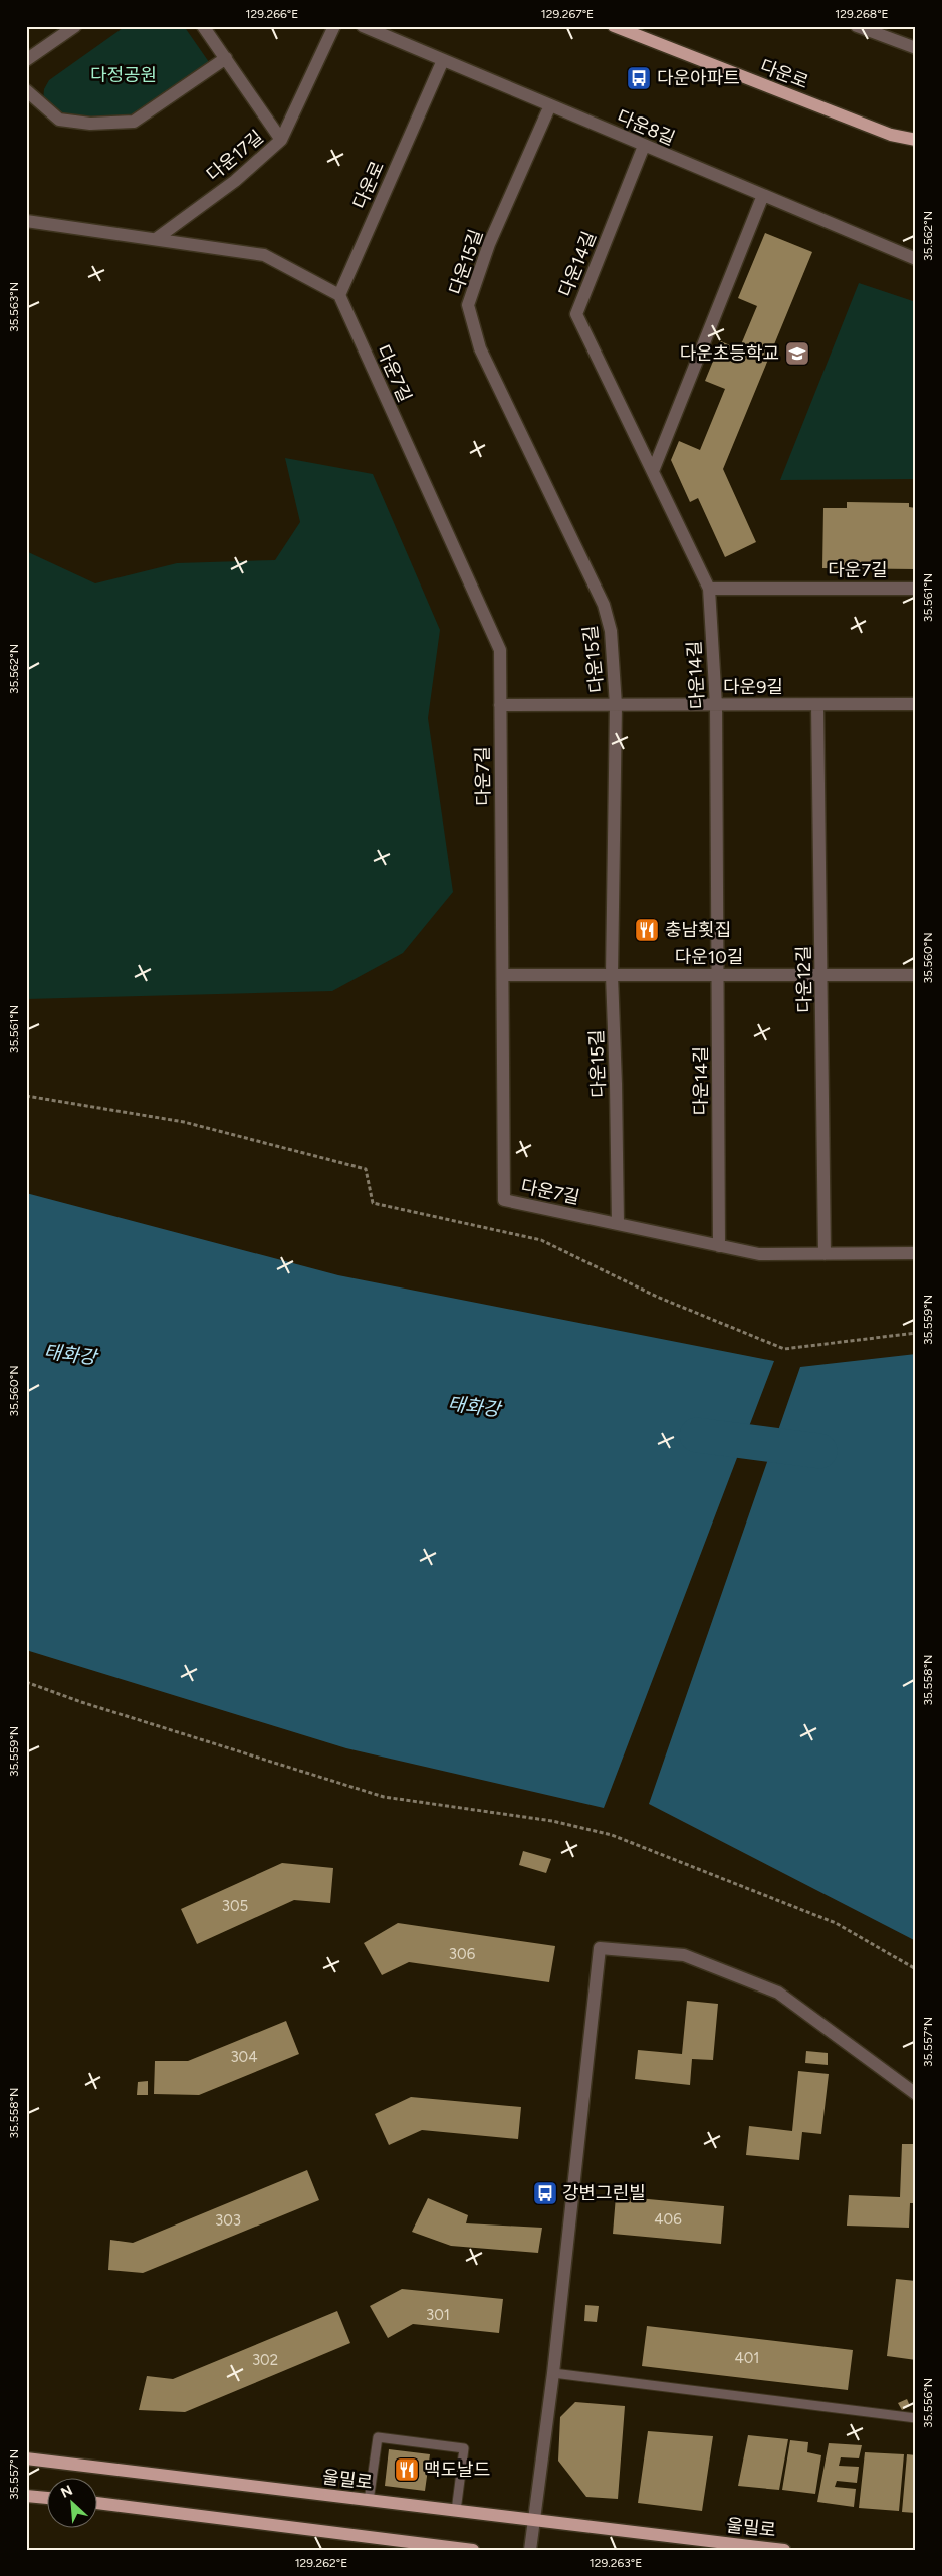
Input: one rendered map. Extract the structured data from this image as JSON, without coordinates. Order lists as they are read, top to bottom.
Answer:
{
  "streets": {
    "main road": ["다운로", "울밀로"],
    "street": [
      "다운8길",
      "다운17길",
      "다운15길",
      "다운14길",
      "다운7길",
      "다운9길",
      "다운10길",
      "다운12길"
    ]
  },
  "crossings": [
    ["다운로", "다운8길"],
    ["다운로", "다운7길"],
    ["다운8길", "다운15길"],
    ["다운8길", "다운14길"],
    ["다운15길", "다운7길"],
    ["다운15길", "다운9길"],
    ["다운15길", "다운10길"],
    ["다운14길", "다운7길"],
    ["다운14길", "다운9길"],
    ["다운14길", "다운10길"],
    ["다운7길", "다운9길"],
    ["다운7길", "다운10길"],
    ["다운7길", "다운12길"],
    ["다운9길", "다운12길"],
    ["다운10길", "다운12길"]
  ],
  "water": ["태화강"],
  "parks": ["다정공원"],
  "places": {
    "bus stop": ["다운아파트", "강변그린빌"],
    "school or university": ["다운초등학교"],
    "restaurant": ["충남횟집", "맥도날드"]
  },
  "house_numbers": [
    "305",
    "306",
    "304",
    "406",
    "303",
    "301",
    "401",
    "302"
  ],
  "north": "top left",
  "coordinates": [
    "129.266°E",
    "129.267°E",
    "129.268°E",
    "35.562°N",
    "35.563°N",
    "35.561°N",
    "35.560°N",
    "35.559°N",
    "35.558°N",
    "35.557°N",
    "35.556°N",
    "129.262°E",
    "129.263°E"
  ]
}
